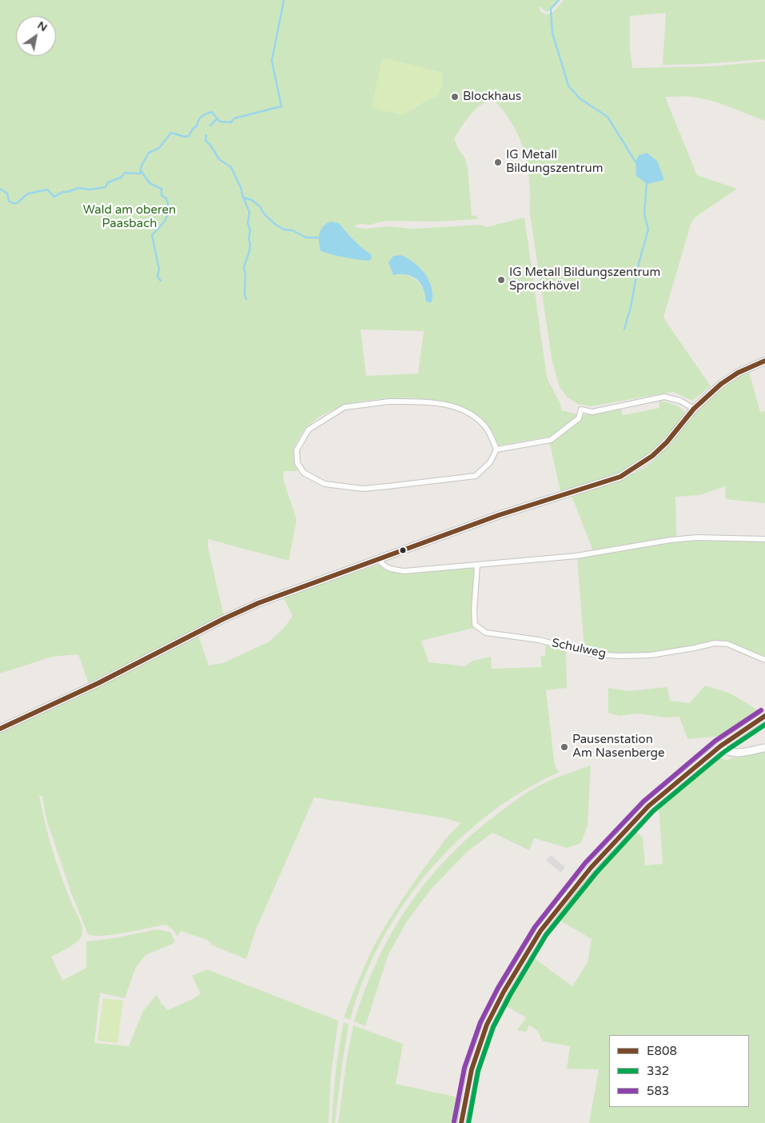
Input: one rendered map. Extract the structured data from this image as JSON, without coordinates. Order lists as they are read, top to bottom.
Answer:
{
  "streets": {
    "street": ["Schulweg"]
  },
  "parks": ["Wald am oberen Paasbach"],
  "places": [
    "Blockhaus",
    "IG Metall Bildungszentrum",
    "IG Metall Bildungszentrum Sprockhövel",
    "Pausenstation Am Nasenberge"
  ],
  "lines": ["transit line E808", "transit line 583", "transit line 332"],
  "legend": ["E808", "332", "583"],
  "north": "top right"
}
